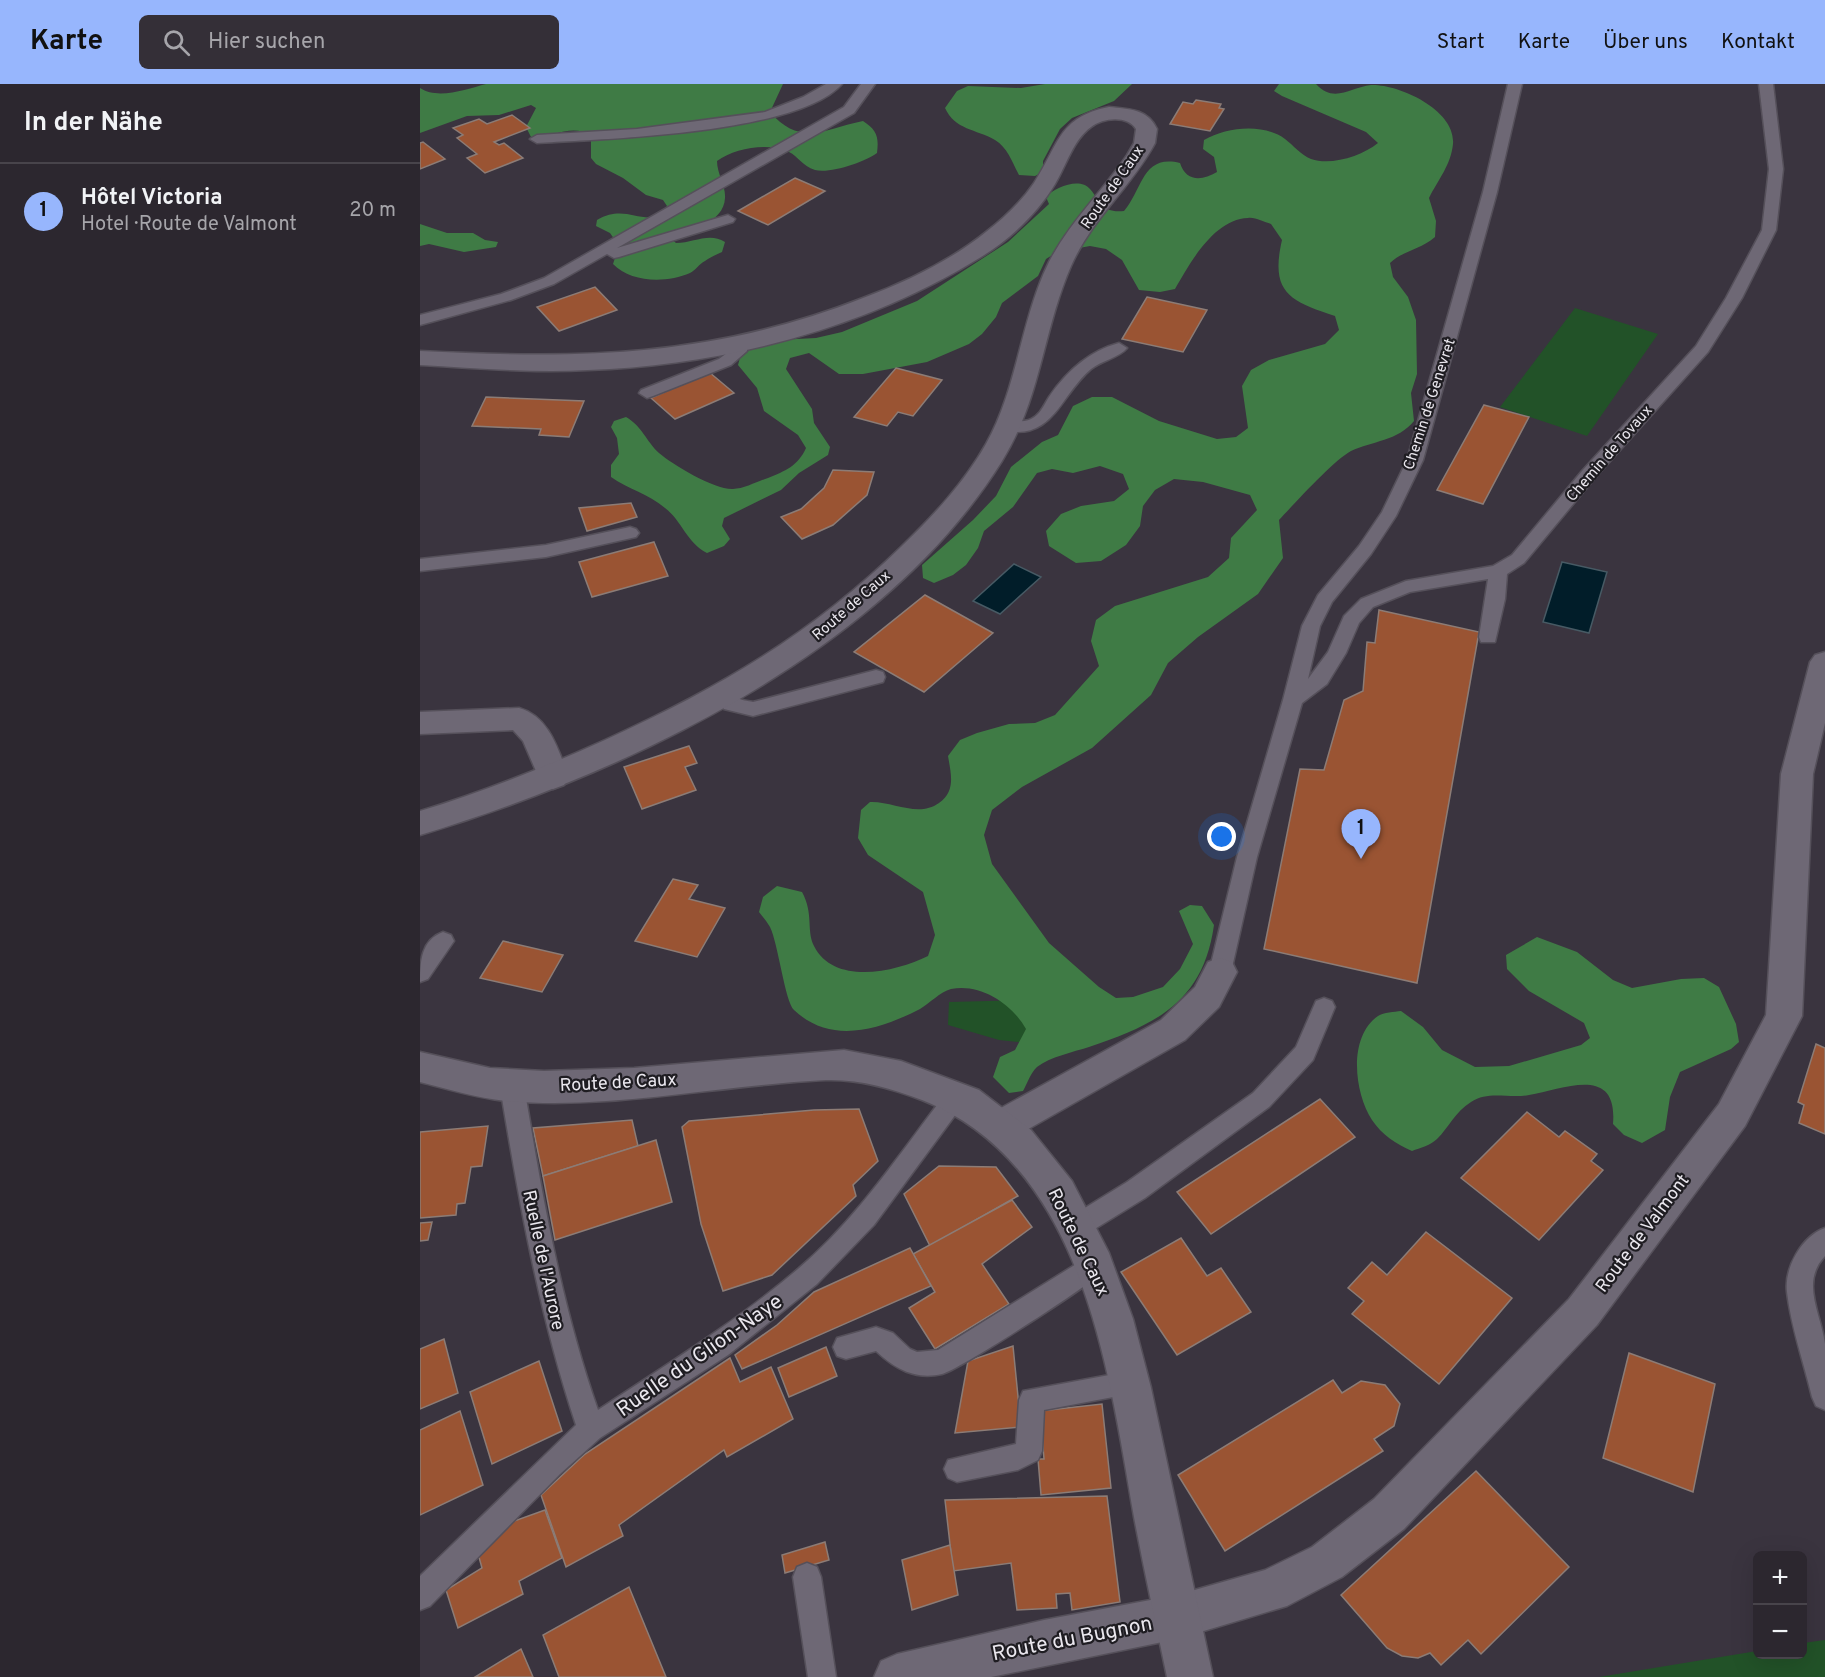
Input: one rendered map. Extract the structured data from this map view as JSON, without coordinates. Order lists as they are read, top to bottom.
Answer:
{
  "streets": {
    "street": ["Route de Caux", "Route de Valmont", "Route du Bugnon"],
    "lane": [
      "Chemin de Genevret",
      "Chemin de Tovaux",
      "Ruelle de l'Aurore",
      "Ruelle du Glion-Naye"
    ]
  },
  "crossings": [
    ["Route de Caux", "Route de Valmont"],
    ["Route de Caux", "Ruelle de l'Aurore"],
    ["Route de Caux", "Ruelle du Glion-Naye"],
    ["Route de Caux", "Route du Bugnon"],
    ["Chemin de Genevret", "Chemin de Tovaux"],
    ["Route de Valmont", "Route du Bugnon"],
    ["Ruelle de l'Aurore", "Ruelle du Glion-Naye"]
  ],
  "page": {
    "header": "Karte",
    "search": "Hier suchen",
    "nav": [
      "Start",
      "Karte",
      "Über uns",
      "Kontakt"
    ],
    "heading": "In der Nähe",
    "list": [
      {
        "mark": "1",
        "name": "Hôtel Victoria",
        "note": "Hotel · Route de Valmont",
        "value": "20 m"
      }
    ],
    "pins": "1",
    "map_buttons": ["+", "−"]
  }
}
